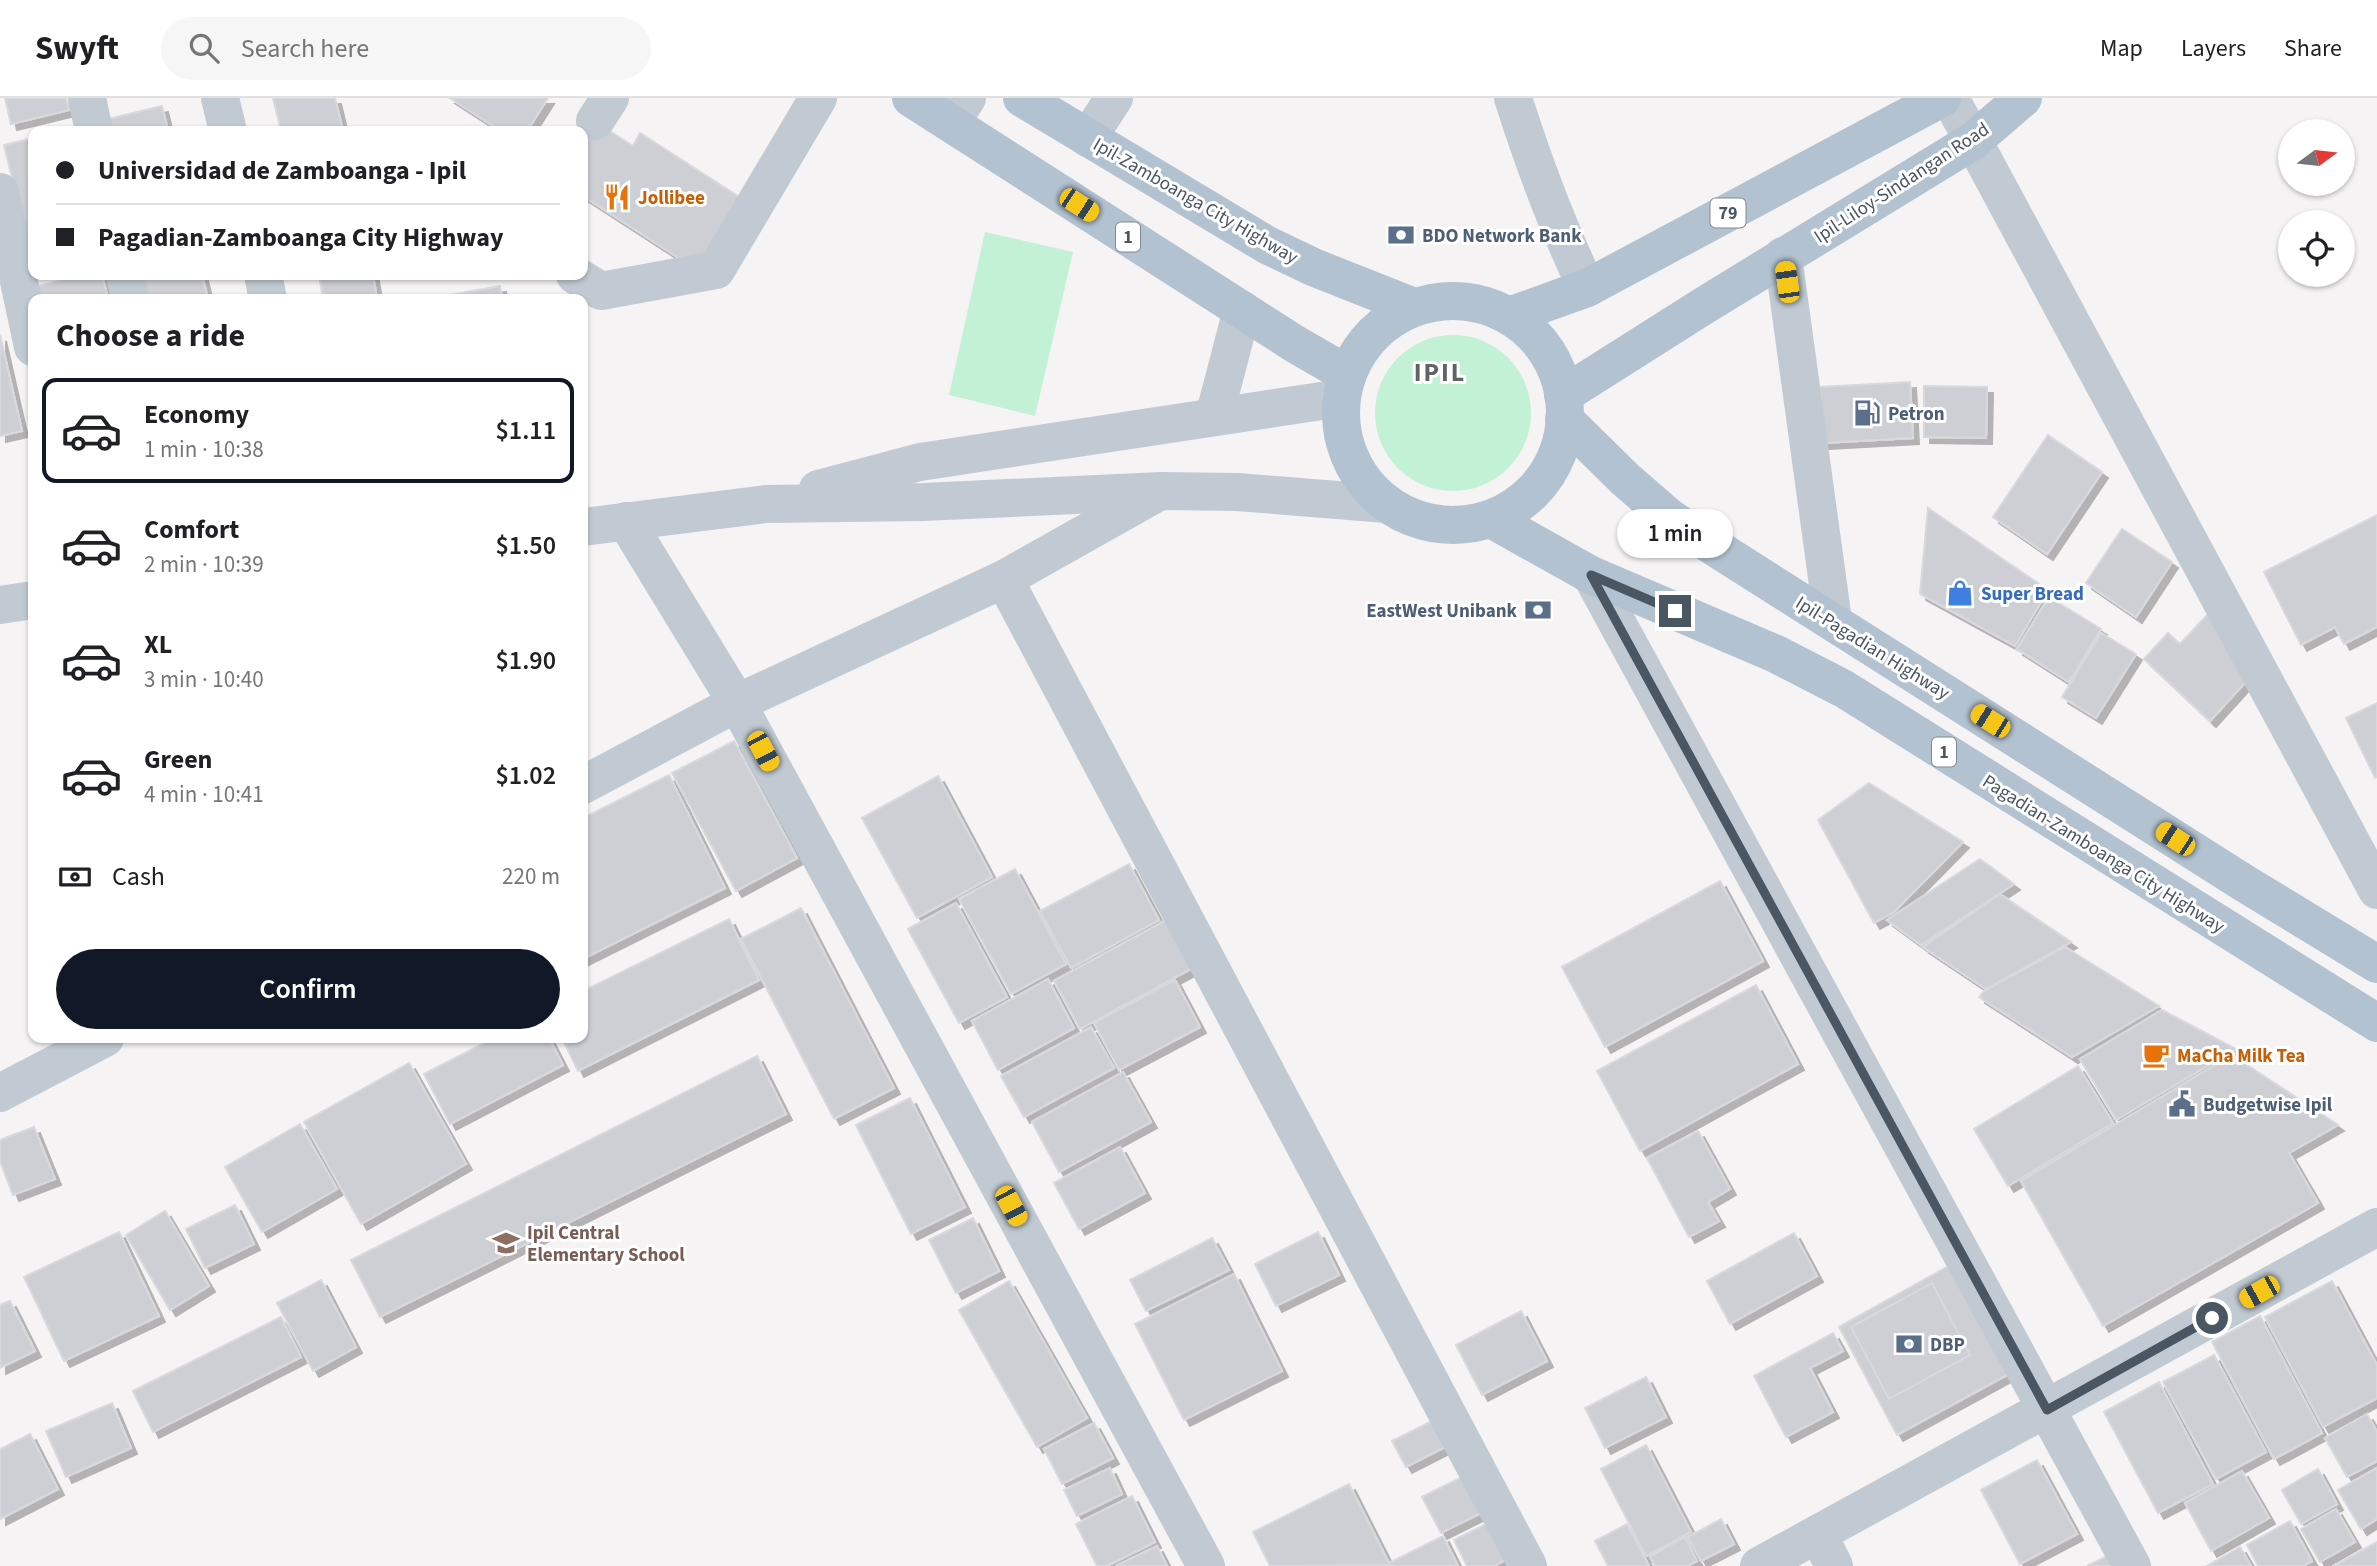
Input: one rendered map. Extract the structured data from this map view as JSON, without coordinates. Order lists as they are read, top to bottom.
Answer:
{
  "streets": {
    "main road": [
      "Ipil-Liloy-Sindangan Road",
      "Ipil-Zamboanga City Highway",
      "79",
      "1",
      "Ipil-Pagadian Highway",
      "Pagadian-Zamboanga City Highway"
    ]
  },
  "crossings": [
    ["Ipil-Liloy-Sindangan Road", "Ipil-Zamboanga City Highway"],
    ["Ipil-Liloy-Sindangan Road", "79"],
    ["Ipil-Liloy-Sindangan Road", "1"],
    ["Ipil-Liloy-Sindangan Road", "Ipil-Pagadian Highway"],
    ["Ipil-Liloy-Sindangan Road", "Pagadian-Zamboanga City Highway"],
    ["Ipil-Zamboanga City Highway", "79"],
    ["Ipil-Zamboanga City Highway", "1"],
    ["Ipil-Zamboanga City Highway", "Ipil-Pagadian Highway"],
    ["Ipil-Zamboanga City Highway", "Pagadian-Zamboanga City Highway"],
    ["79", "1"],
    ["79", "Ipil-Pagadian Highway"],
    ["79", "Pagadian-Zamboanga City Highway"],
    ["1", "Ipil-Pagadian Highway"],
    ["1", "Pagadian-Zamboanga City Highway"],
    ["Ipil-Pagadian Highway", "Pagadian-Zamboanga City Highway"]
  ],
  "districts": ["IPIL"],
  "places": {
    "restaurant": ["Jollibee"],
    "bank": ["BDO Network Bank", "EastWest Unibank", "DBP"],
    "fuel station": ["Petron"],
    "shop": ["Super Bread"],
    "cafe": ["MaCha Milk Tea"],
    "public building": ["Budgetwise Ipil"],
    "school or university": ["Ipil Central Elementary School"]
  },
  "north": "right",
  "page": {
    "header": "Swyft",
    "search": "Search here",
    "nav": ["Map", "Layers", "Share"],
    "banner": ["Universidad de Zamboanga - Ipil", "Pagadian-Zamboanga City Highway"],
    "heading": "Choose a ride",
    "list": [
      {
        "name": "Economy",
        "note": "1 min · 10:38",
        "value": "$1.11"
      },
      {
        "name": "Comfort",
        "note": "2 min · 10:39",
        "value": "$1.50"
      },
      {
        "name": "XL",
        "note": "3 min · 10:40",
        "value": "$1.90"
      },
      {
        "name": "Green",
        "note": "4 min · 10:41",
        "value": "$1.02"
      }
    ],
    "bubble": "1 min",
    "pay": ["Cash", "220 m"],
    "buttons": "Confirm"
  }
}
